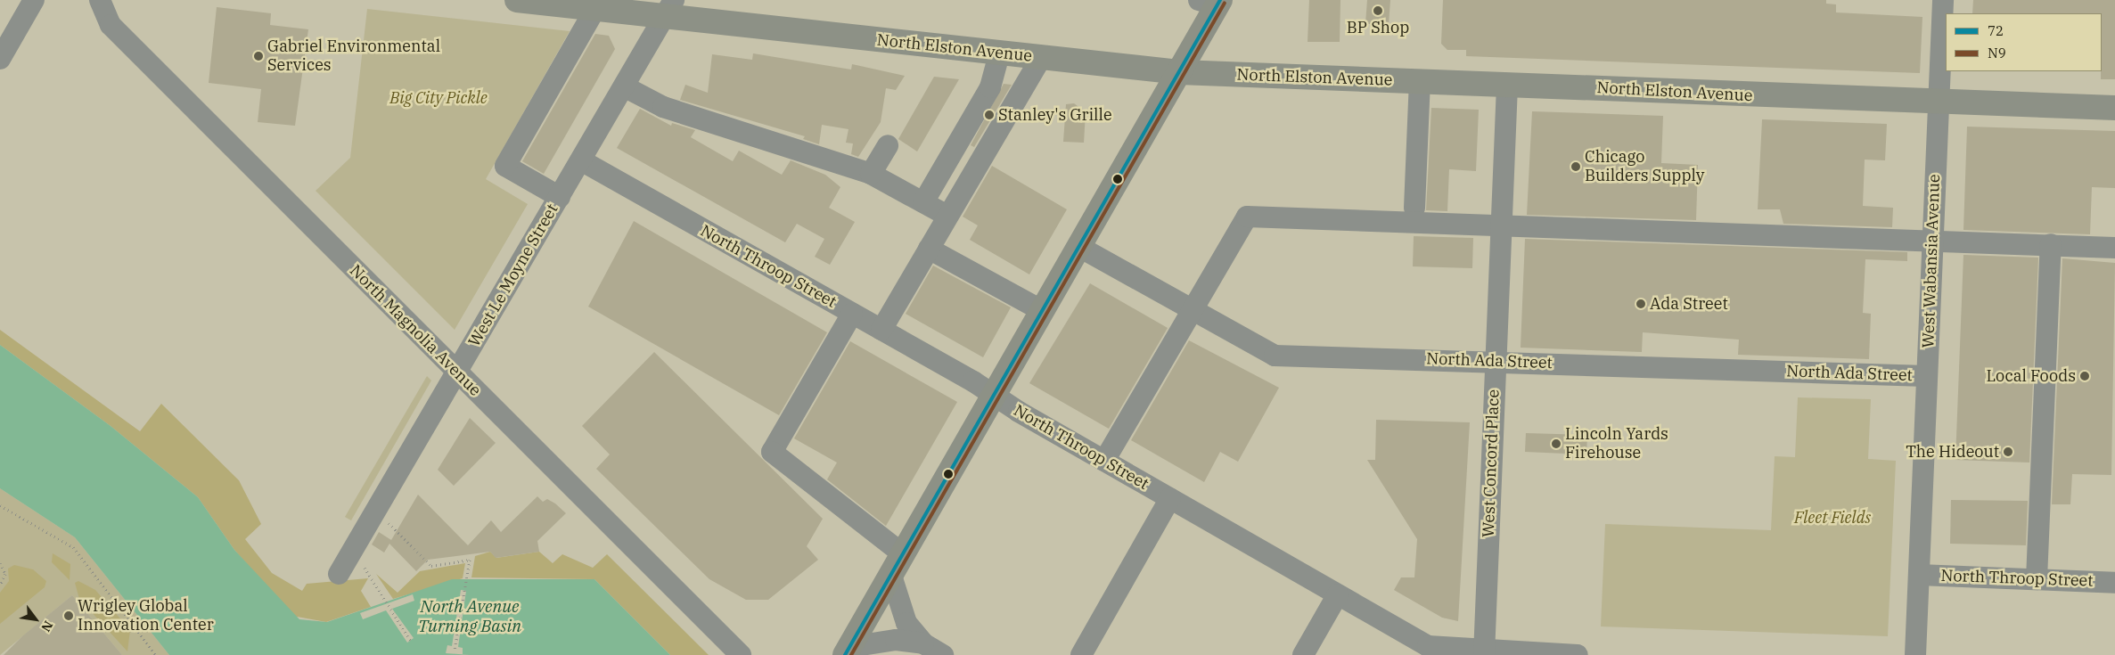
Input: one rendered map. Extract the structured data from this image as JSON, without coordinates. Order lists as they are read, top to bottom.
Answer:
{
  "streets": {
    "main road": ["North Elston Avenue"],
    "street": [
      "West Wabansia Avenue",
      "North Throop Street",
      "West Le Moyne Street",
      "North Magnolia Avenue",
      "North Ada Street",
      "West Concord Place"
    ]
  },
  "crossings": [
    ["North Elston Avenue", "West Wabansia Avenue"],
    ["North Elston Avenue", "West Le Moyne Street"],
    ["North Elston Avenue", "West Concord Place"],
    ["West Wabansia Avenue", "North Throop Street"],
    ["West Wabansia Avenue", "North Ada Street"],
    ["North Throop Street", "West Le Moyne Street"],
    ["North Throop Street", "West Concord Place"],
    ["West Le Moyne Street", "North Magnolia Avenue"],
    ["North Ada Street", "West Concord Place"]
  ],
  "water": ["North Avenue Turning Basin"],
  "parks": ["Big City Pickle", "Fleet Fields"],
  "places": [
    "BP Shop",
    "Gabriel Environmental Services",
    "Stanley's Grille",
    "Chicago Builders Supply",
    "Ada Street",
    "Local Foods",
    "Lincoln Yards Firehouse",
    "The Hideout",
    "Wrigley Global Innovation Center"
  ],
  "lines": ["transit line 72", "transit line N9"],
  "legend": ["72", "N9"],
  "north": "bottom right"
}
